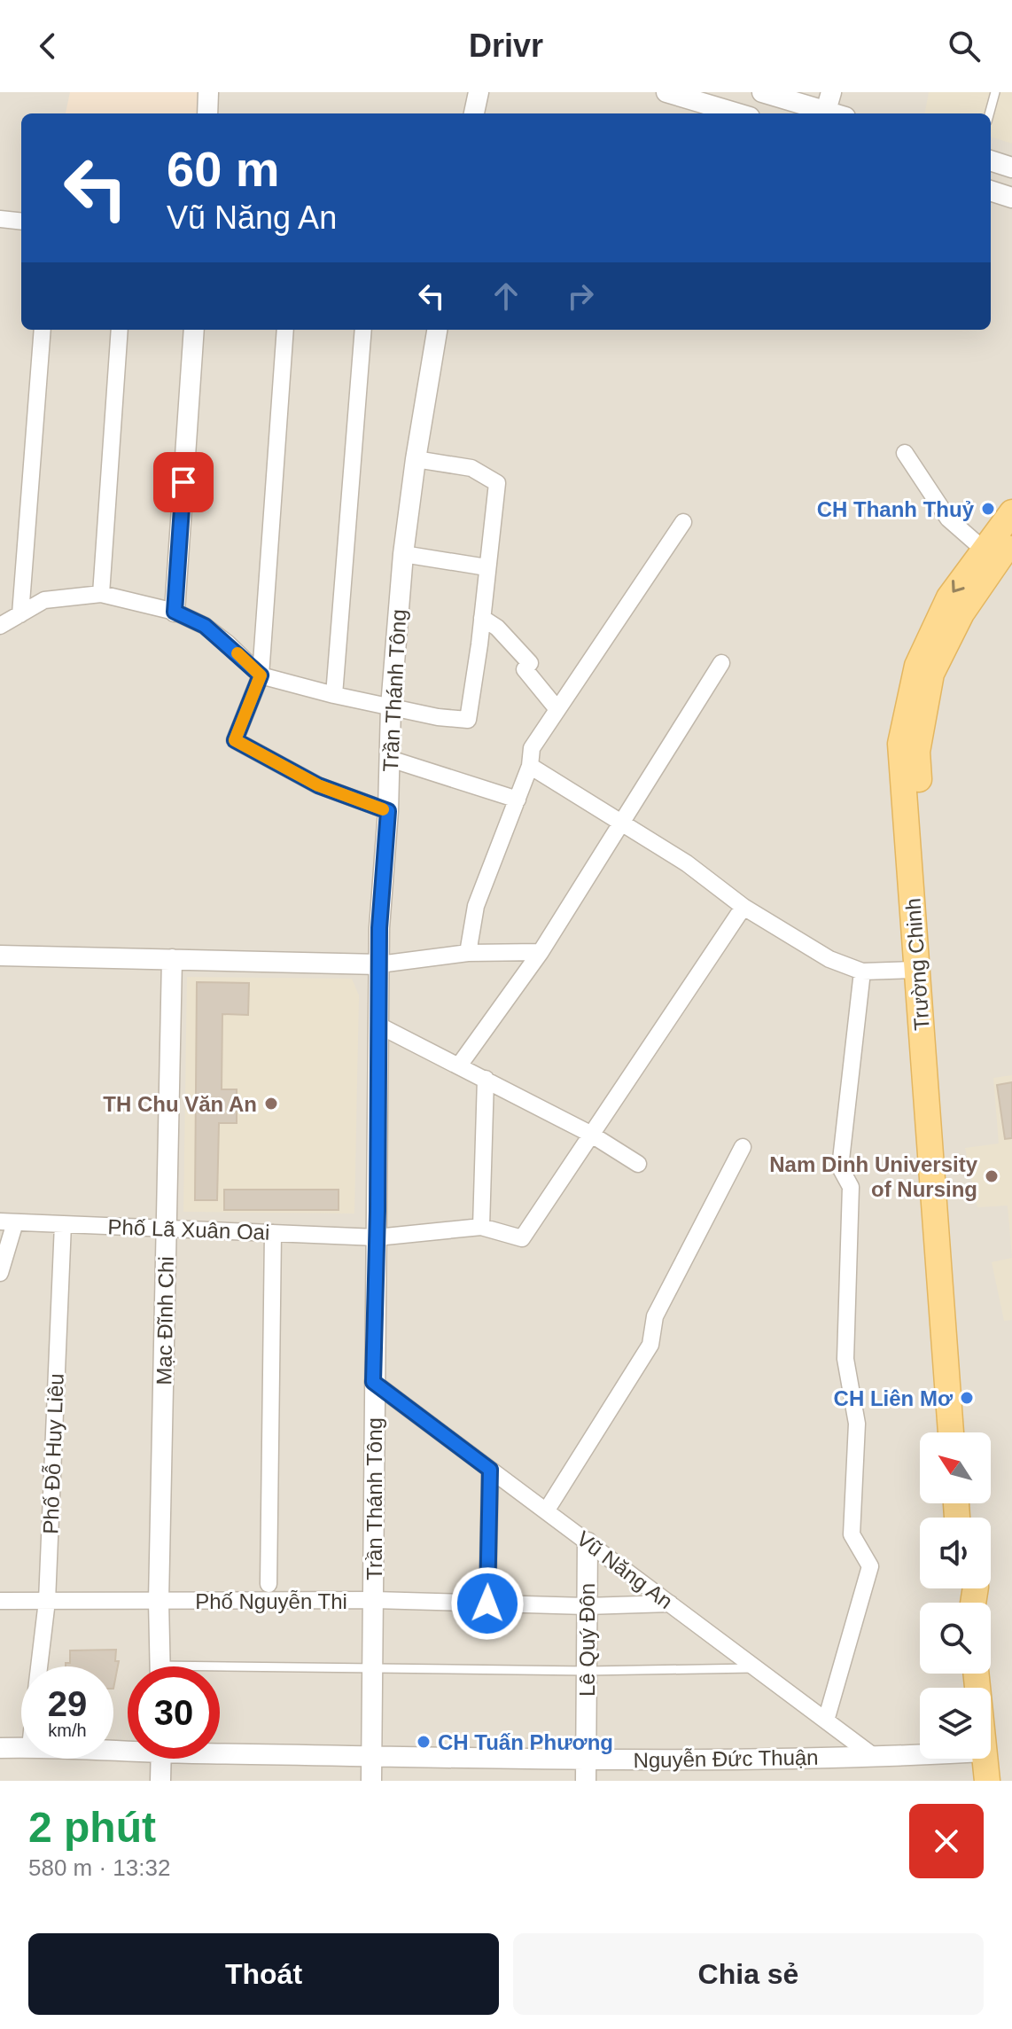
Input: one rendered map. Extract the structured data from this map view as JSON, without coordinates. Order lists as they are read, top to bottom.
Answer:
{
  "streets": {
    "main road": ["Trường Chinh"],
    "street": [
      "Trần Thánh Tông",
      "Phố Lã Xuân Oai",
      "Mạc Đĩnh Chi",
      "Phố Đỗ Huy Liêu",
      "Vũ Năng An",
      "Phố Nguyễn Thi",
      "Lê Quý Đôn",
      "Nguyễn Đức Thuận"
    ]
  },
  "crossings": [
    ["Trần Thánh Tông", "Phố Lã Xuân Oai"],
    ["Trần Thánh Tông", "Vũ Năng An"],
    ["Trần Thánh Tông", "Phố Nguyễn Thi"],
    ["Trần Thánh Tông", "Nguyễn Đức Thuận"],
    ["Phố Lã Xuân Oai", "Mạc Đĩnh Chi"],
    ["Phố Lã Xuân Oai", "Phố Đỗ Huy Liêu"],
    ["Mạc Đĩnh Chi", "Phố Nguyễn Thi"],
    ["Phố Đỗ Huy Liêu", "Phố Nguyễn Thi"],
    ["Vũ Năng An", "Phố Nguyễn Thi"],
    ["Vũ Năng An", "Lê Quý Đôn"],
    ["Vũ Năng An", "Nguyễn Đức Thuận"],
    ["Phố Nguyễn Thi", "Lê Quý Đôn"],
    ["Lê Quý Đôn", "Nguyễn Đức Thuận"]
  ],
  "places": [
    "CH Thanh Thuỷ",
    "TH Chu Văn An",
    "Nam Dinh University of Nursing",
    "CH Liên Mơ",
    "CH Tuấn Phương"
  ],
  "north": "top left",
  "page": {
    "header": "Drivr",
    "turn": ["60 m", "Vũ Năng An"],
    "speed": "29 km/h",
    "limit": "30",
    "heading": ["2 phút", "580 m · 13:32"],
    "buttons": ["Thoát", "Chia sẻ"]
  }
}
